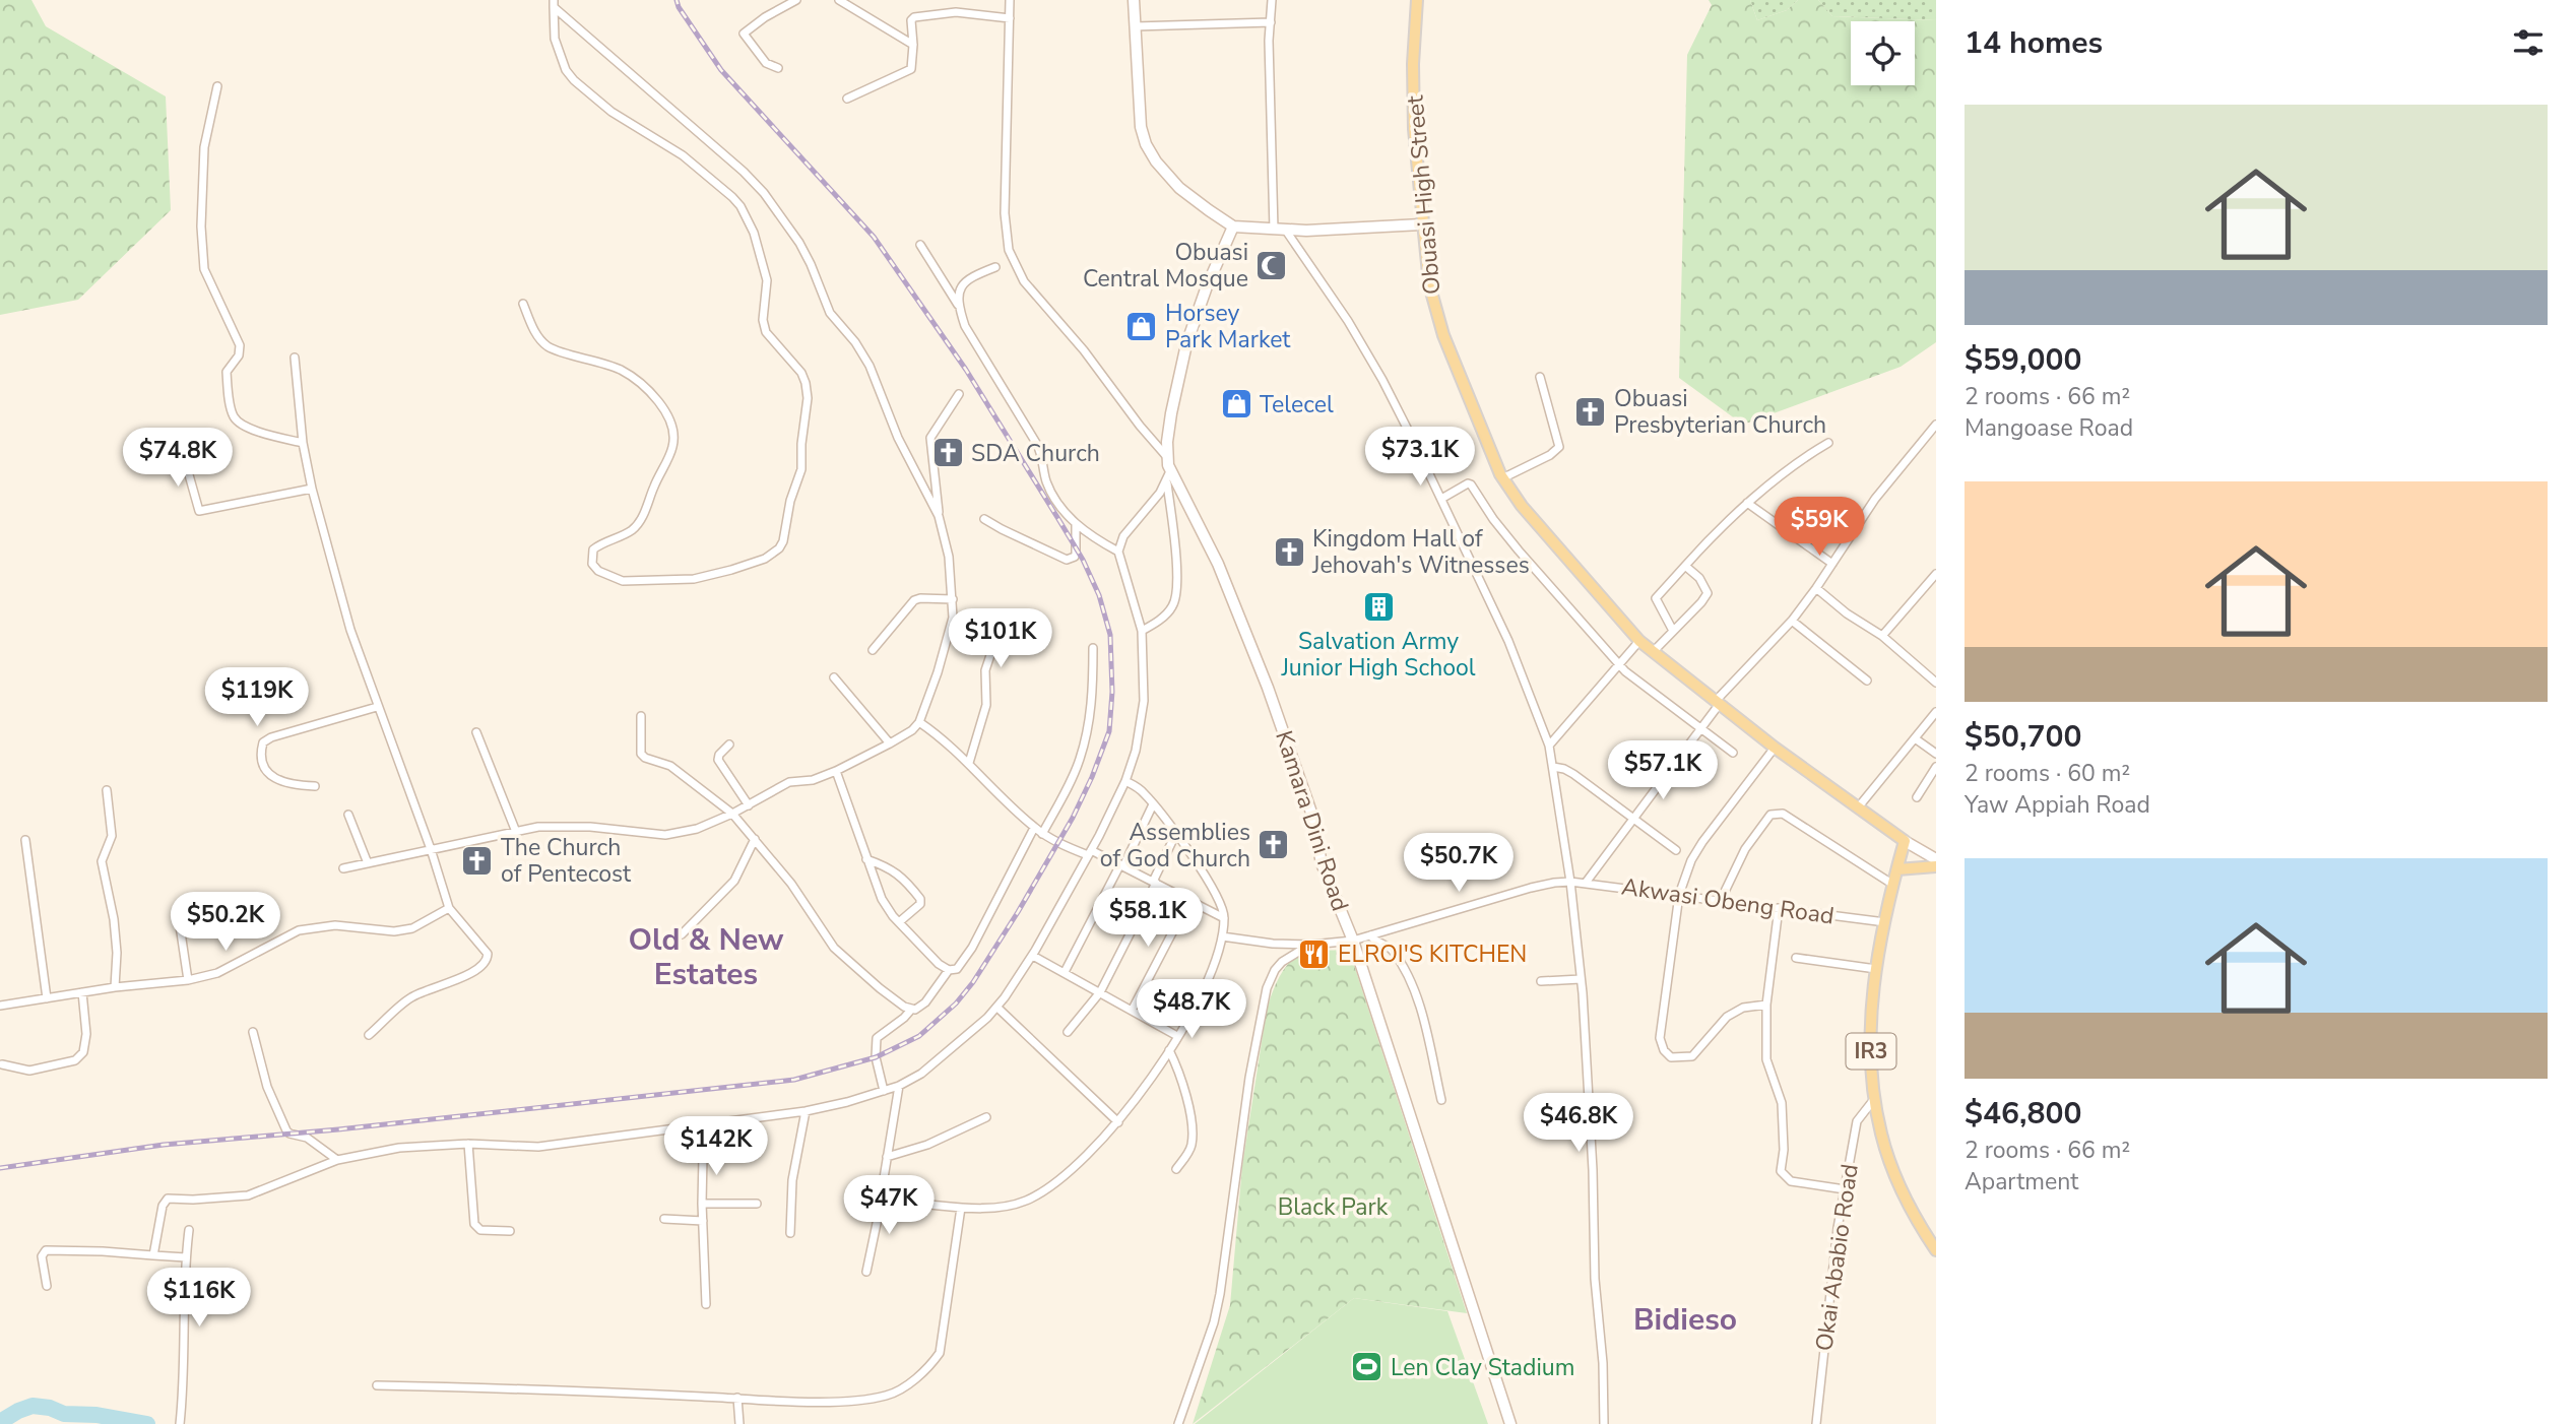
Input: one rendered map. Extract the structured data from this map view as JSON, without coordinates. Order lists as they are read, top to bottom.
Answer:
{
  "streets": {
    "main road": ["Obuasi High Street", "IR3"],
    "street": ["Kamara Dini Road", "Akwasi Obeng Road", "Okai Ababio Road"]
  },
  "crossings": [
    ["Obuasi High Street", "IR3"],
    ["Kamara Dini Road", "Akwasi Obeng Road"],
    ["Akwasi Obeng Road", "IR3"],
    ["IR3", "Okai Ababio Road"]
  ],
  "districts": ["Old & New Estates", "Bidieso"],
  "parks": ["Black Park"],
  "places": {
    "mosque": ["Obuasi Central Mosque"],
    "shop": ["Horsey Park Market", "Telecel"],
    "church": [
      "Obuasi Presbyterian Church",
      "SDA Church",
      "Kingdom Hall of Jehovah's Witnesses",
      "Assemblies of God Church",
      "The Church of Pentecost"
    ],
    "building": ["Salvation Army Junior High School"],
    "restaurant": ["ELROI'S KITCHEN"],
    "sports": ["Len Clay Stadium"]
  },
  "page": {
    "heading": "14 homes",
    "list": [
      {
        "name": "$59,000",
        "note": "2 rooms · 66 m² · Mangoase Road"
      },
      {
        "name": "$50,700",
        "note": "2 rooms · 60 m² · Yaw Appiah Road"
      },
      {
        "name": "$46,800",
        "note": "2 rooms · 66 m² · Apartment"
      }
    ],
    "price": [
      "$73.1K",
      "$74.8K",
      "$59K",
      "$101K",
      "$119K",
      "$57.1K",
      "$50.7K",
      "$58.1K",
      "$50.2K",
      "$48.7K",
      "$46.8K",
      "$142K",
      "$47K",
      "$116K"
    ]
  }
}
